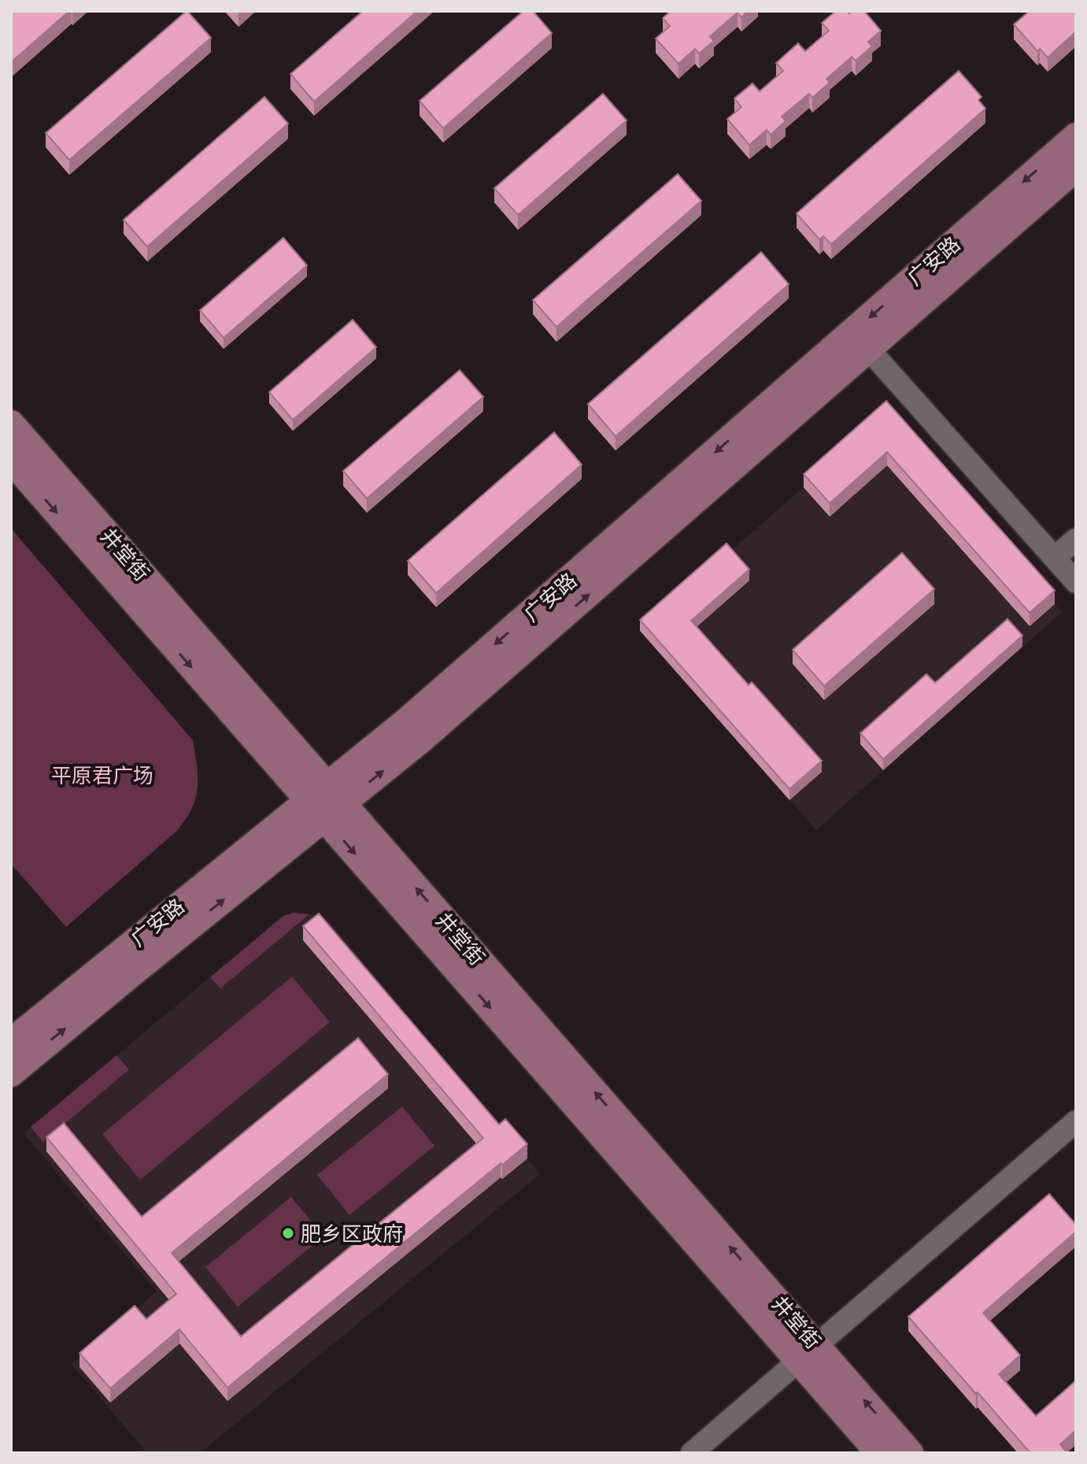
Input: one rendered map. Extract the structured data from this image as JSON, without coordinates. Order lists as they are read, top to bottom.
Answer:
{
  "streets": {
    "main road": ["广安路", "井堂街"]
  },
  "crossings": [
    ["广安路", "井堂街"]
  ],
  "parks": ["平原君广场"],
  "places": ["肥乡区政府"]
}
